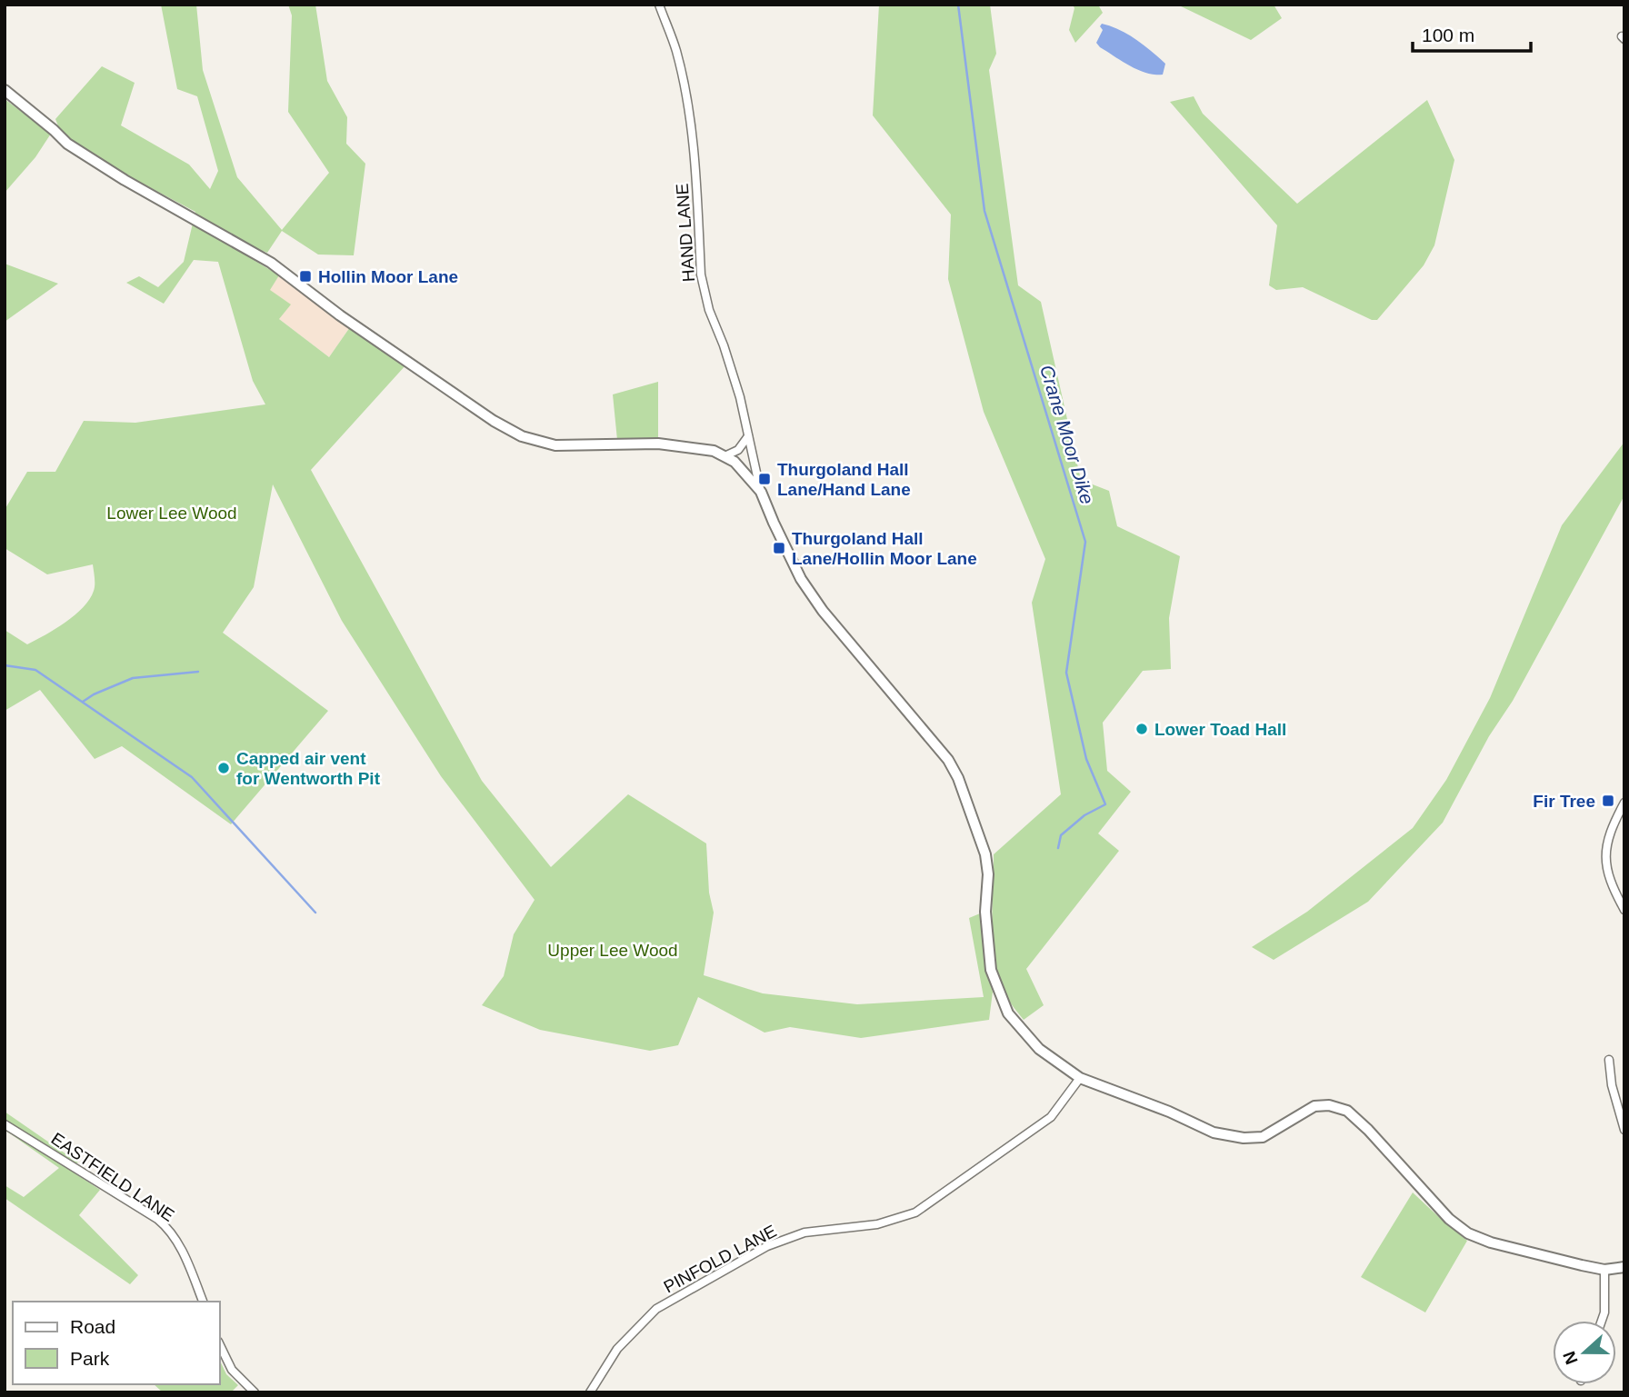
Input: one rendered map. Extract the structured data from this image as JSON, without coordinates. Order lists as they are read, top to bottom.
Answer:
{
  "streets": {
    "street": ["HAND LANE", "EASTFIELD LANE", "PINFOLD LANE"]
  },
  "water": ["Crane Moor Dike"],
  "parks": ["Lower Lee Wood", "Upper Lee Wood"],
  "places": {
    "transit": [
      "Hollin Moor Lane",
      "Thurgoland Hall Lane/Hand Lane",
      "Thurgoland Hall Lane/Hollin Moor Lane",
      "Fir Tree"
    ],
    "other": ["Lower Toad Hall", "Capped air vent for Wentworth Pit"]
  },
  "legend": ["Road", "Park"],
  "scale_bar": "100 m",
  "north": "left"
}
